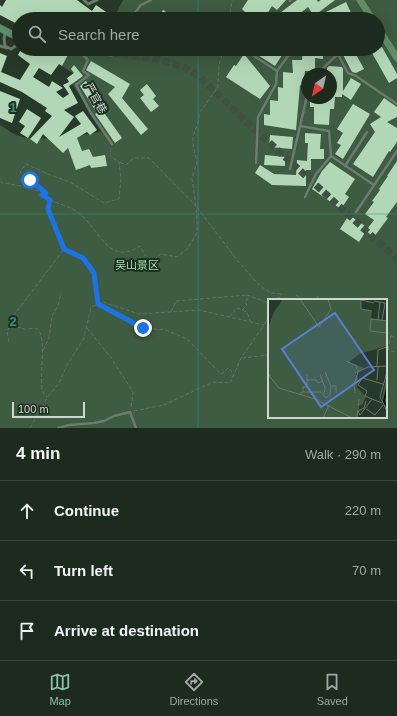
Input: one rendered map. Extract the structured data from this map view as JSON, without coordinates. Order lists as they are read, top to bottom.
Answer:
{
  "streets": {
    "lane": ["严官巷"]
  },
  "parks": ["吴山景区"],
  "scale_bar": "100 m",
  "north": "bottom left",
  "page": {
    "search": "Search here",
    "scale": "100 m",
    "heading": ["4 min", "Walk · 290 m"],
    "list": [
      ["Continue", "220 m"],
      ["Turn left", "70 m"],
      "Arrive at destination"
    ],
    "nav": ["Map", "Directions", "Saved"]
  },
  "grid": {
    "rows": ["1", "2"]
  }
}
